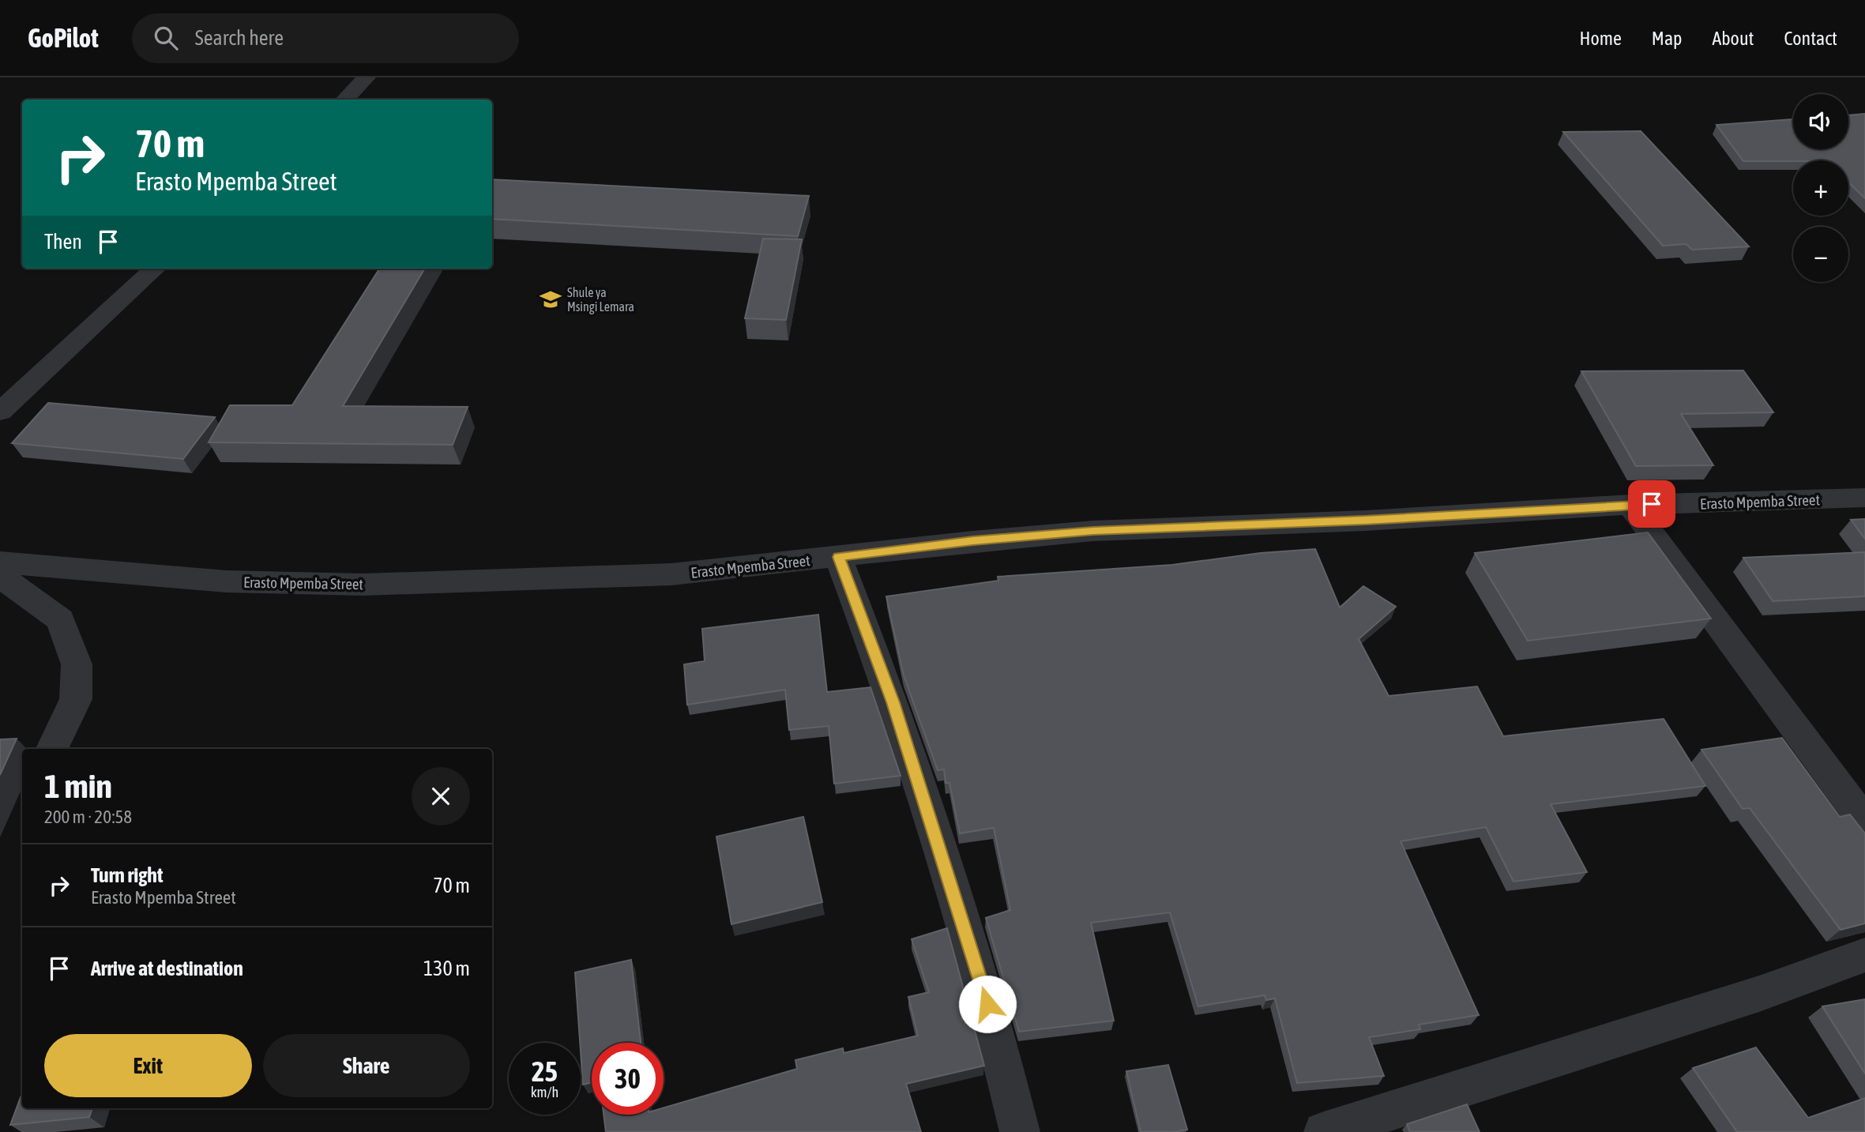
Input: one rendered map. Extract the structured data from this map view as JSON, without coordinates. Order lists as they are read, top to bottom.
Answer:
{
  "streets": {
    "street": ["Erasto Mpemba Street"]
  },
  "places": {
    "school or university": ["Shule ya Msingi Lemara"]
  },
  "page": {
    "header": "GoPilot",
    "search": "Search here",
    "nav": [
      "Home",
      "Map",
      "About",
      "Contact"
    ],
    "map_buttons": ["+", "−"],
    "turn": ["70 m", "Erasto Mpemba Street"],
    "then": "Then",
    "heading": ["1 min", "200 m · 20:58"],
    "list": [
      {
        "name": "Turn right",
        "note": "Erasto Mpemba Street",
        "value": "70 m"
      },
      {
        "name": "Arrive at destination",
        "value": "130 m"
      }
    ],
    "buttons": ["Exit", "Share"],
    "speed": "25 km/h",
    "limit": "30"
  }
}
